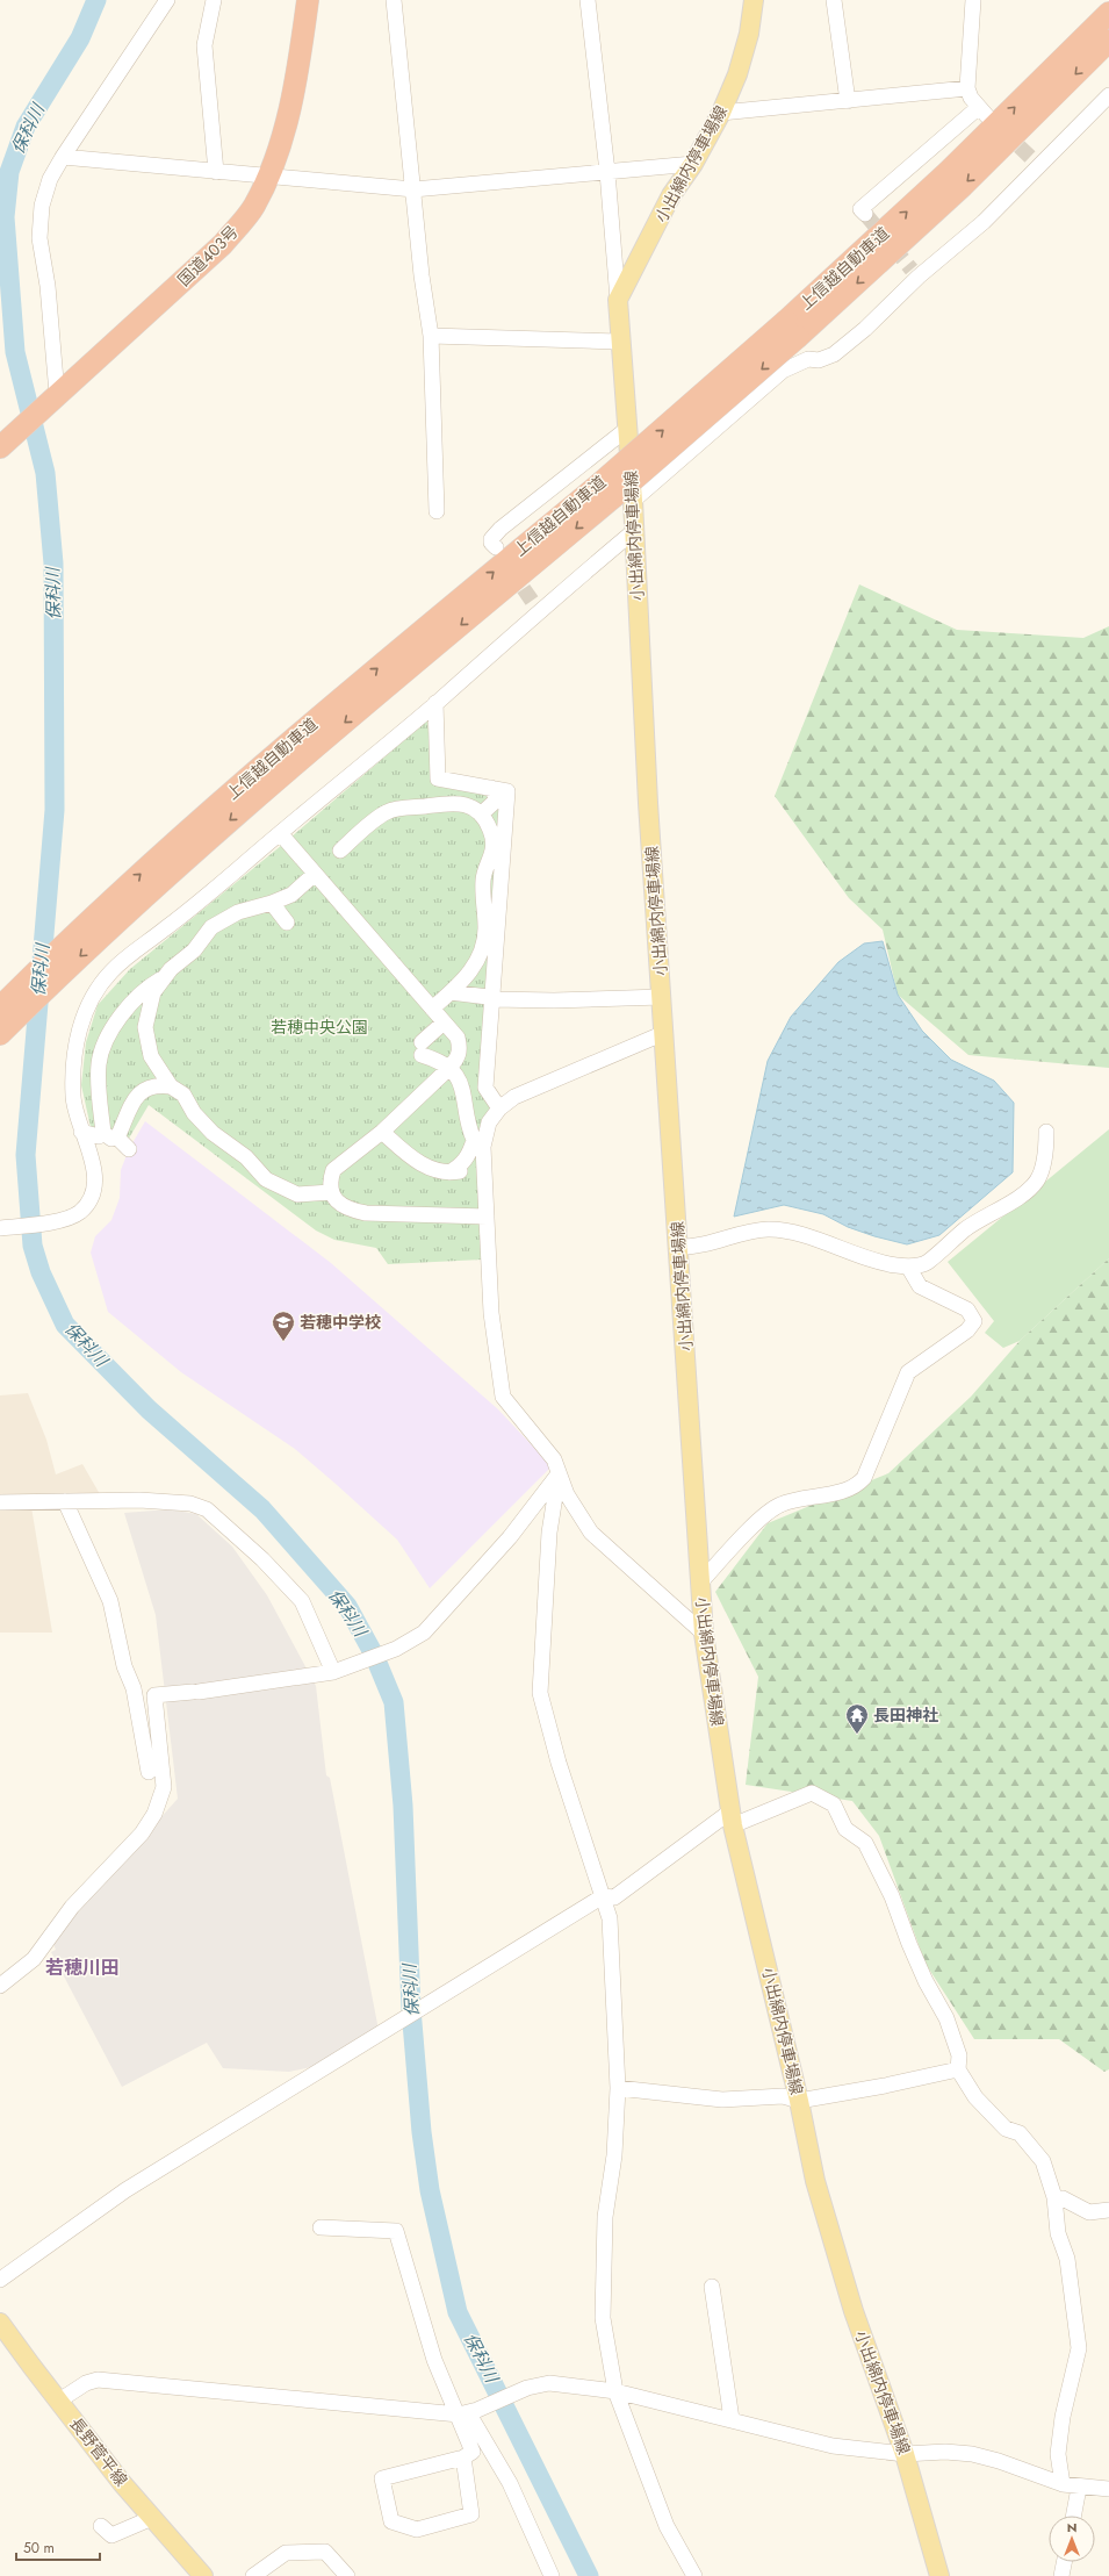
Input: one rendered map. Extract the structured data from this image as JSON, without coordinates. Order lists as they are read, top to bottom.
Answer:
{
  "streets": {
    "highway": ["国道403号", "上信越自動車道"],
    "main road": ["小出綿内停車場線", "長野菅平線"]
  },
  "crossings": [
    ["小出綿内停車場線", "上信越自動車道"]
  ],
  "districts": ["若穂川田"],
  "water": ["保科川"],
  "parks": ["若穂中央公園"],
  "places": {
    "school or university": ["若穂中学校"],
    "temple": ["長田神社"]
  },
  "scale_bar": "50 m",
  "north": "top"
}
